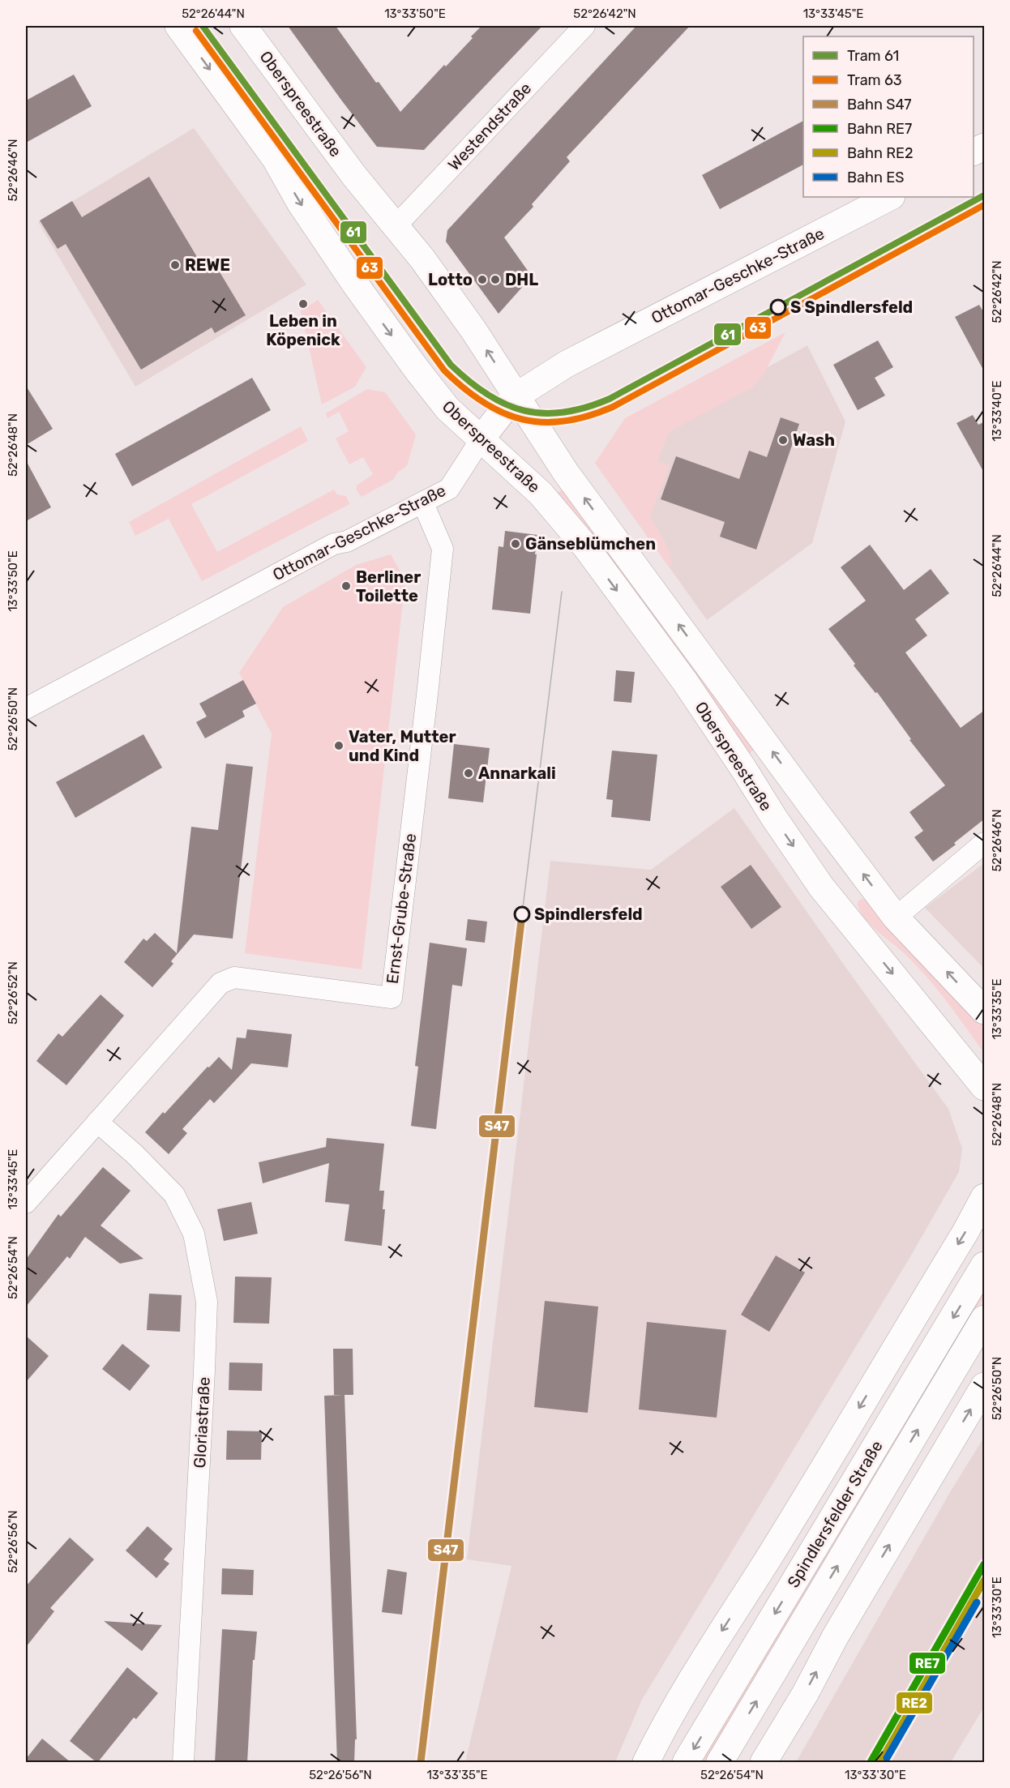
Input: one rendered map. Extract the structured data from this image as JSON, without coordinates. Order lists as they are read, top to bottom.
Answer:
{
  "streets": {
    "main road": ["Oberspreestraße", "Ottomar-Geschke-Straße", "Spindlersfelder Straße"],
    "street": ["Westendstraße", "Ernst-Grube-Straße", "Gloriastraße"]
  },
  "crossings": [
    ["Oberspreestraße", "Westendstraße"],
    ["Oberspreestraße", "Ottomar-Geschke-Straße"],
    ["Ottomar-Geschke-Straße", "Ernst-Grube-Straße"],
    ["Ernst-Grube-Straße", "Gloriastraße"]
  ],
  "places": [
    "REWE",
    "Lotto",
    "DHL",
    "Leben in Köpenick",
    "S Spindlersfeld",
    "Wash",
    "Gänseblümchen",
    "Berliner Toilette",
    "Vater, Mutter und Kind",
    "Annarkali",
    "Spindlersfeld"
  ],
  "lines": [
    "tram line 61",
    "tram line 63",
    "rail line S47",
    "rail line RE7",
    "rail line RE2",
    "rail line ES"
  ],
  "legend": [
    "Tram 61",
    "Tram 63",
    "Bahn S47",
    "Bahn RE7",
    "Bahn RE2",
    "Bahn ES"
  ],
  "coordinates": [
    "52°26'44\"N",
    "13°33'50\"E",
    "52°26'42\"N",
    "13°33'45\"E",
    "52°26'46\"N",
    "13°33'40\"E",
    "52°26'48\"N",
    "52°26'50\"N",
    "52°26'52\"N",
    "13°33'35\"E",
    "52°26'54\"N",
    "52°26'56\"N",
    "13°33'30\"E"
  ]
}
